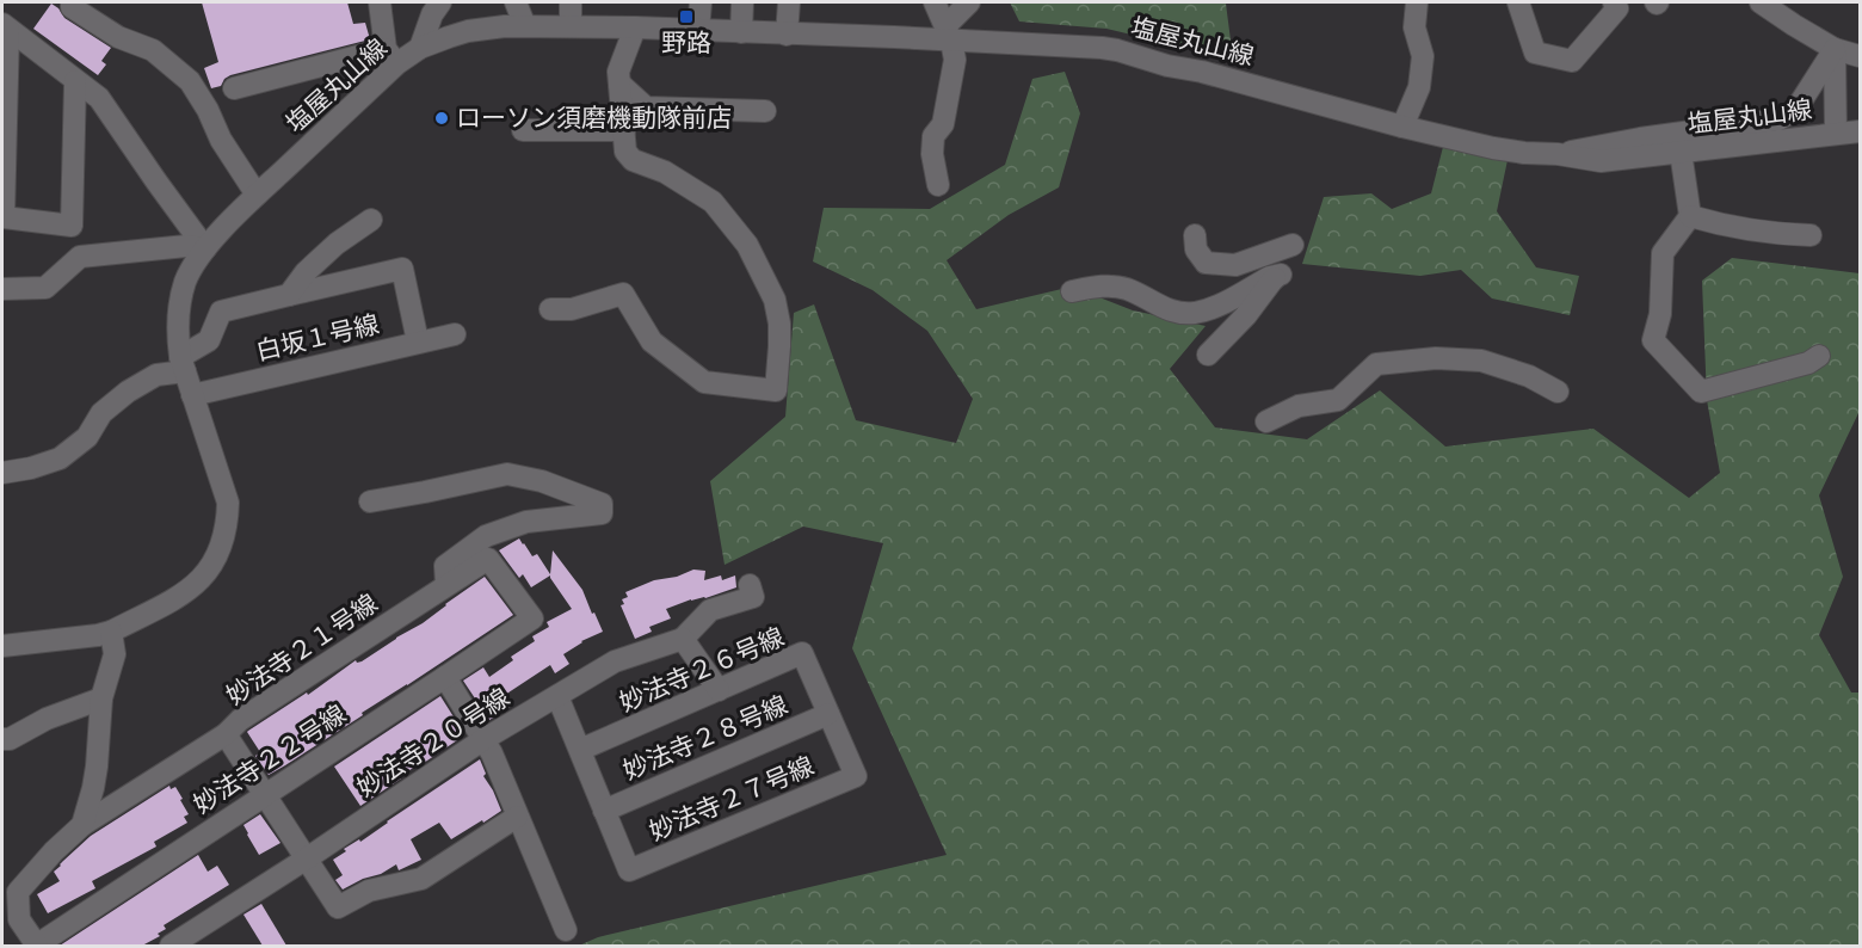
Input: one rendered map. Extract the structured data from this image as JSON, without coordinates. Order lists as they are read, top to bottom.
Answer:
{
  "streets": {
    "street": [
      "塩屋丸山線",
      "白坂１号線",
      "妙法寺２１号線",
      "妙法寺２６号線",
      "妙法寺２８号線",
      "妙法寺２０号線",
      "妙法寺２２号線",
      "妙法寺２７号線"
    ]
  },
  "crossings": [
    ["塩屋丸山線", "白坂１号線"],
    ["妙法寺２１号線", "妙法寺２２号線"],
    ["妙法寺２６号線", "妙法寺２８号線"],
    ["妙法寺２６号線", "妙法寺２７号線"],
    ["妙法寺２８号線", "妙法寺２７号線"]
  ],
  "places": {
    "transit": ["野路"],
    "other": ["ローソン須磨機動隊前店"]
  }
}
